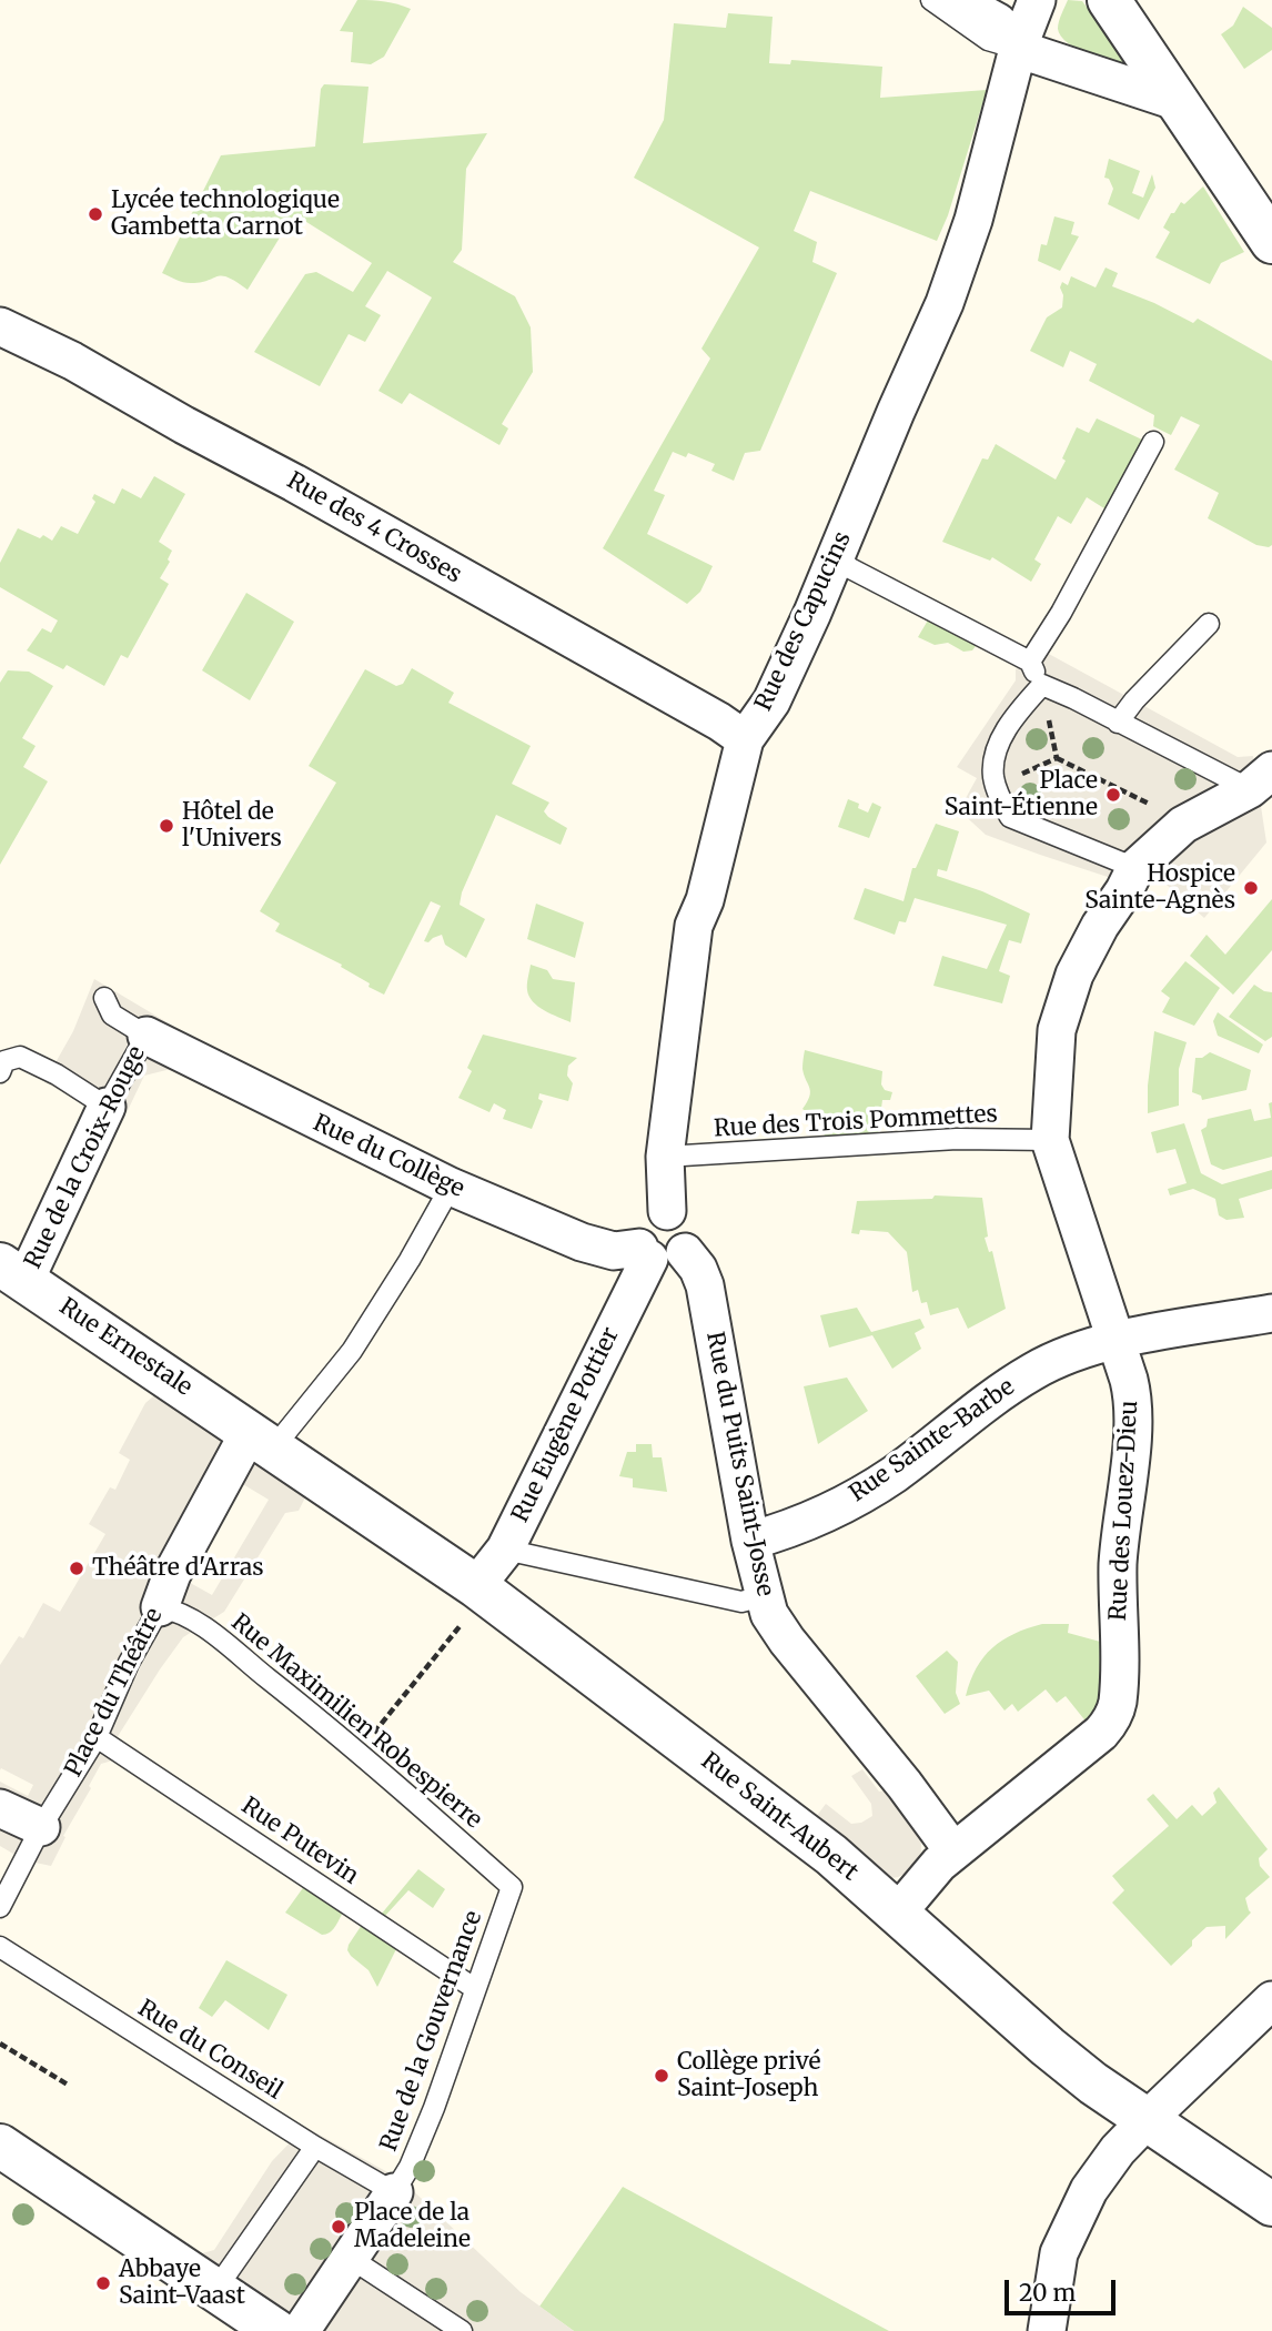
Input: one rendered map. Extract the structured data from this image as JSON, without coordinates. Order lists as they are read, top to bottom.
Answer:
{
  "streets": {
    "street": [
      "Rue des 4 Crosses",
      "Rue des Capucins",
      "Rue du Collège",
      "Rue de la Croix-Rouge",
      "Rue Ernestale",
      "Rue Eugène Pottier",
      "Rue Sainte-Barbe",
      "Rue du Puits Saint-Josse",
      "Rue des Louez-Dieu",
      "Place du Théâtre",
      "Rue Saint-Aubert"
    ],
    "lane": [
      "Rue des Trois Pommettes",
      "Rue Maximilien Robespierre",
      "Rue Putevin",
      "Rue de la Gouvernance",
      "Rue du Conseil"
    ]
  },
  "crossings": [
    ["Rue des 4 Crosses", "Rue des Capucins"],
    ["Rue des Capucins", "Rue des Trois Pommettes"],
    ["Rue des Capucins", "Rue du Collège"],
    ["Rue des Capucins", "Rue Eugène Pottier"],
    ["Rue des Capucins", "Rue du Puits Saint-Josse"],
    ["Rue des Trois Pommettes", "Rue des Louez-Dieu"],
    ["Rue du Collège", "Rue de la Croix-Rouge"],
    ["Rue du Collège", "Rue Eugène Pottier"],
    ["Rue du Collège", "Rue du Puits Saint-Josse"],
    ["Rue de la Croix-Rouge", "Rue Ernestale"],
    ["Rue Ernestale", "Place du Théâtre"],
    ["Rue Ernestale", "Rue Saint-Aubert"],
    ["Rue Eugène Pottier", "Rue du Puits Saint-Josse"],
    ["Rue Eugène Pottier", "Rue Saint-Aubert"],
    ["Rue Sainte-Barbe", "Rue du Puits Saint-Josse"],
    ["Rue Sainte-Barbe", "Rue des Louez-Dieu"],
    ["Rue du Puits Saint-Josse", "Rue des Louez-Dieu"],
    ["Rue des Louez-Dieu", "Rue Saint-Aubert"],
    ["Place du Théâtre", "Rue Maximilien Robespierre"],
    ["Place du Théâtre", "Rue Saint-Aubert"],
    ["Place du Théâtre", "Rue Putevin"],
    ["Rue Maximilien Robespierre", "Rue de la Gouvernance"],
    ["Rue Putevin", "Rue de la Gouvernance"],
    ["Rue de la Gouvernance", "Rue du Conseil"]
  ],
  "places": [
    "Lycée technologique Gambetta Carnot",
    "Place Saint-Étienne",
    "Hôtel de l'Univers",
    "Hospice Sainte-Agnès",
    "Théâtre d'Arras",
    "Collège privé Saint-Joseph",
    "Place de la Madeleine",
    "Abbaye Saint-Vaast"
  ],
  "scale_bar": "20 m"
}
